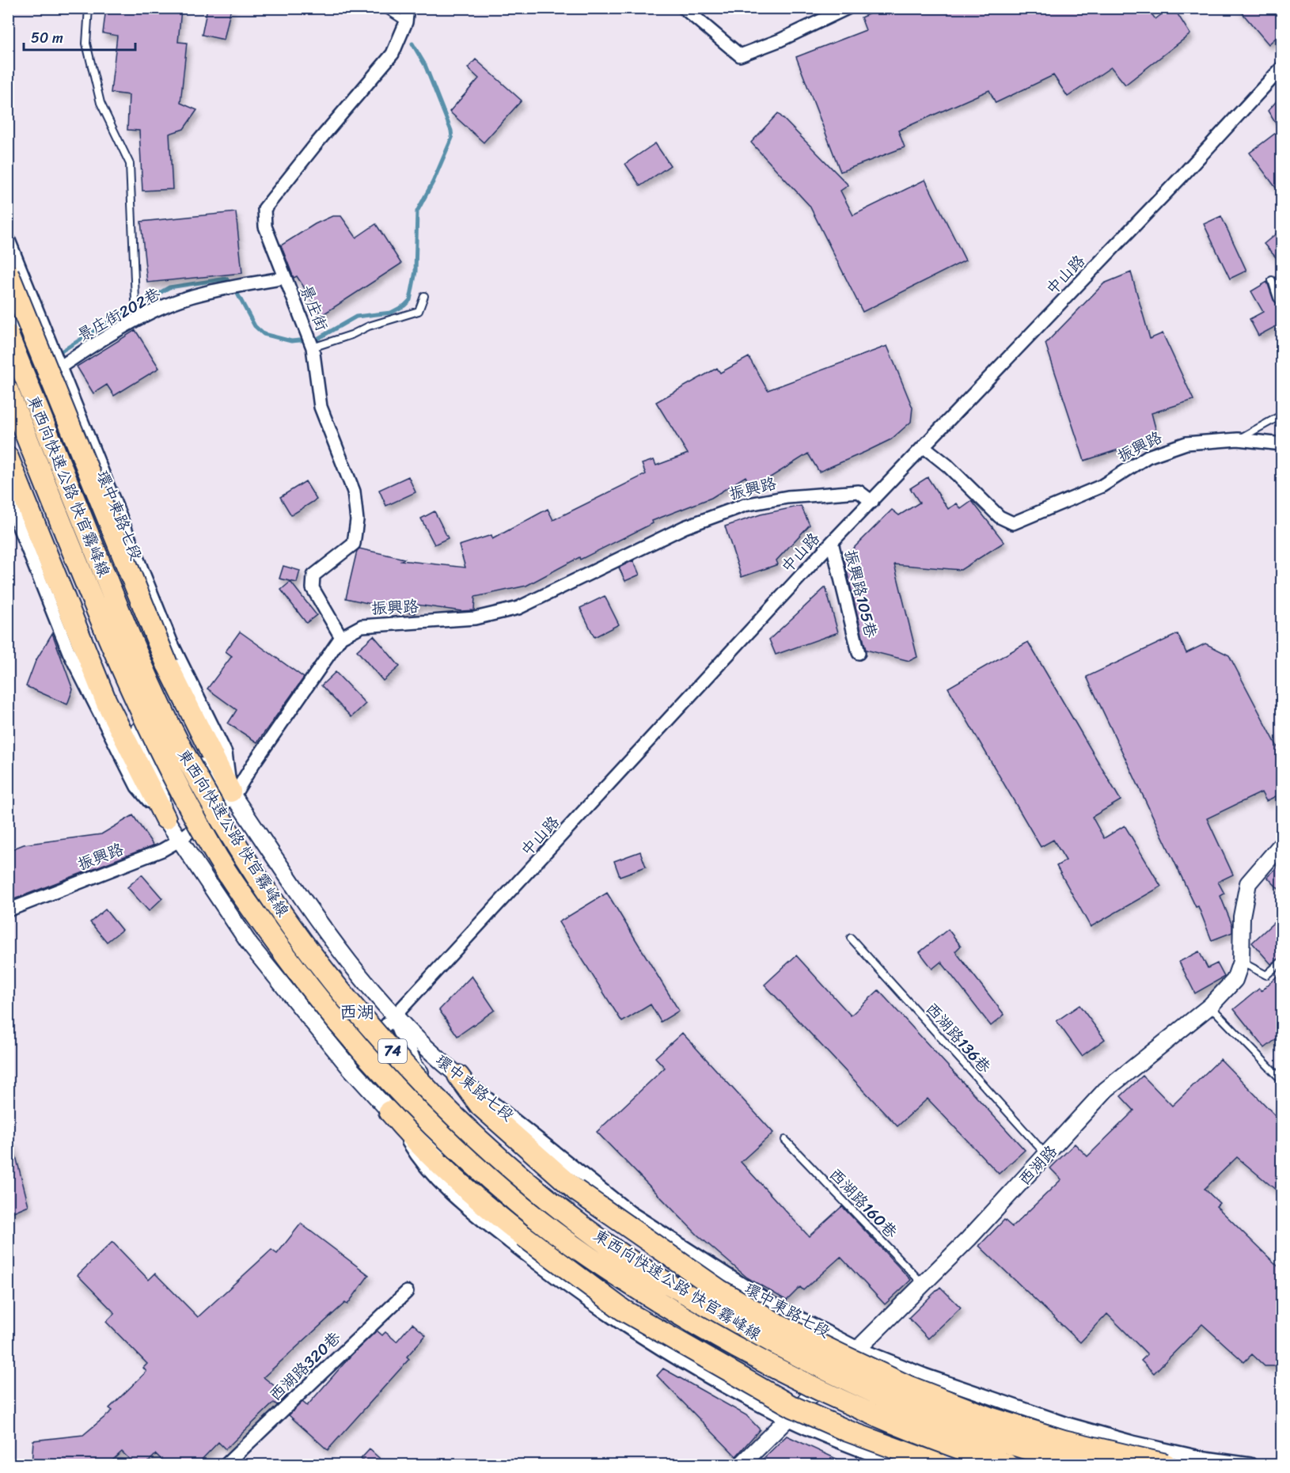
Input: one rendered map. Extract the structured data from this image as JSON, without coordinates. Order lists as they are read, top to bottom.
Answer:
{
  "streets": {
    "highway": ["東西向快速公路 快官霧峰線", "74"],
    "street": [
      "中山路",
      "景庄街",
      "景庄街202巷",
      "振興路",
      "環中東路七段",
      "振興路105巷",
      "西湖路",
      "西湖路320巷"
    ],
    "lane": ["西湖路136巷", "西湖路160巷"]
  },
  "crossings": [
    ["中山路", "振興路"],
    ["中山路", "環中東路七段"],
    ["中山路", "振興路105巷"],
    ["景庄街", "景庄街202巷"],
    ["景庄街", "振興路"],
    ["景庄街202巷", "環中東路七段"],
    ["振興路", "環中東路七段"],
    ["環中東路七段", "西湖路"],
    ["西湖路136巷", "西湖路"],
    ["西湖路", "西湖路160巷"]
  ],
  "districts": ["西湖"],
  "scale_bar": "50 m"
}
